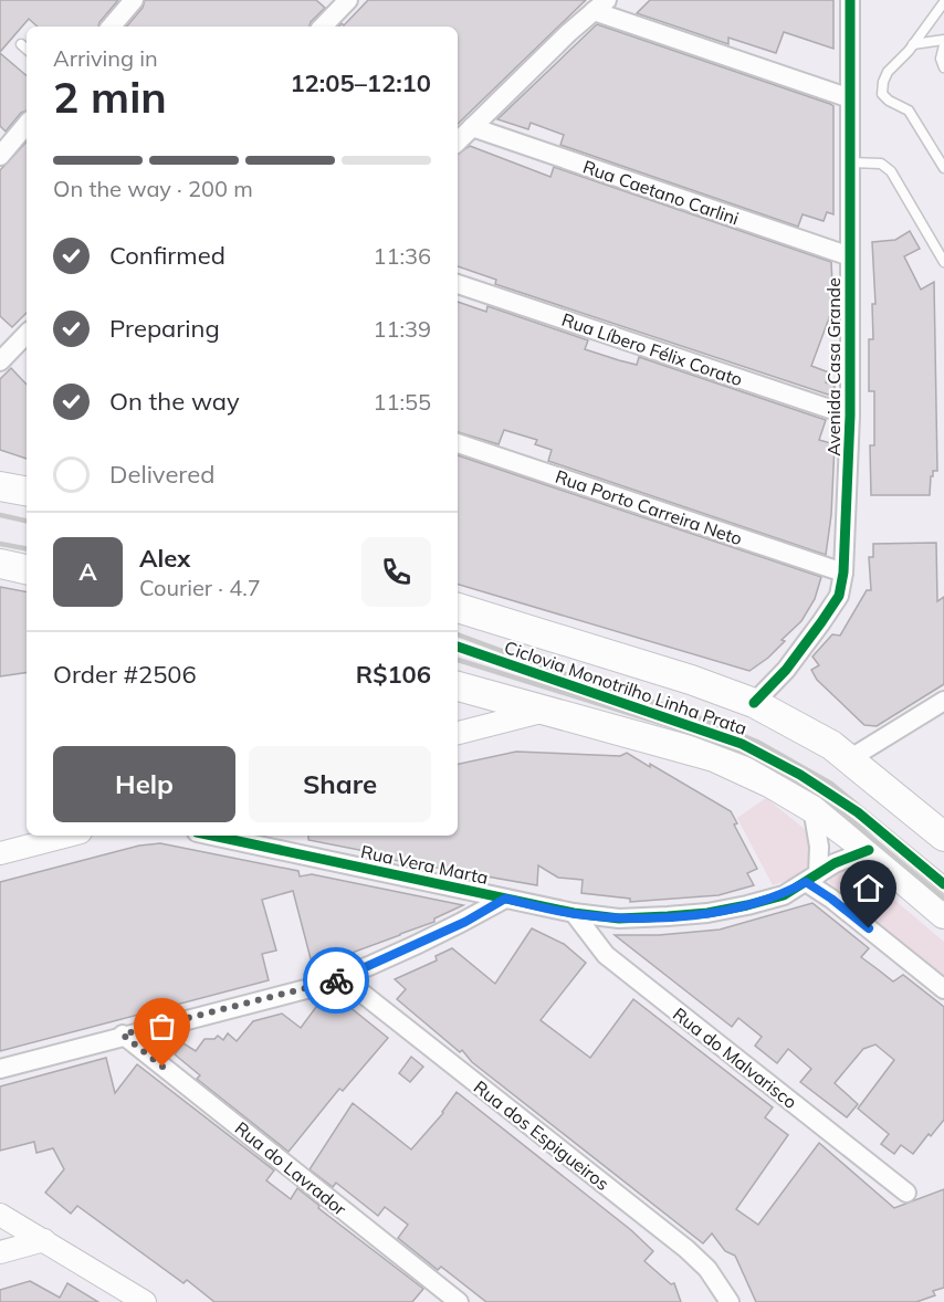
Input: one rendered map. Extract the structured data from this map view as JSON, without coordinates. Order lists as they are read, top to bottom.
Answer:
{
  "streets": {
    "street": [
      "Rua Caetano Carlini",
      "Rua Líbero Félix Corato",
      "Avenida Casa Grande",
      "Rua Porto Carreira Neto",
      "Rua Vera Marta",
      "Rua do Malvarisco",
      "Rua dos Espigueiros",
      "Rua do Lavrador"
    ],
    "cycle path": ["Ciclovia Monotrilho Linha Prata"]
  },
  "crossings": [
    ["Rua Caetano Carlini", "Avenida Casa Grande"],
    ["Rua Líbero Félix Corato", "Avenida Casa Grande"],
    ["Avenida Casa Grande", "Rua Porto Carreira Neto"],
    ["Rua Vera Marta", "Rua do Malvarisco"]
  ],
  "page": {
    "heading": ["2 min", "Arriving in", "12:05–12:10"],
    "panel": [
      "Alex",
      "Courier · 4.7",
      "Order #2506",
      "R$106"
    ],
    "bar": "On the way · 200 m",
    "list": [
      ["Confirmed", "11:36"],
      ["Preparing", "11:39"],
      ["On the way", "11:55"],
      "Delivered"
    ],
    "round": "A",
    "buttons": ["Help", "Share"]
  }
}
